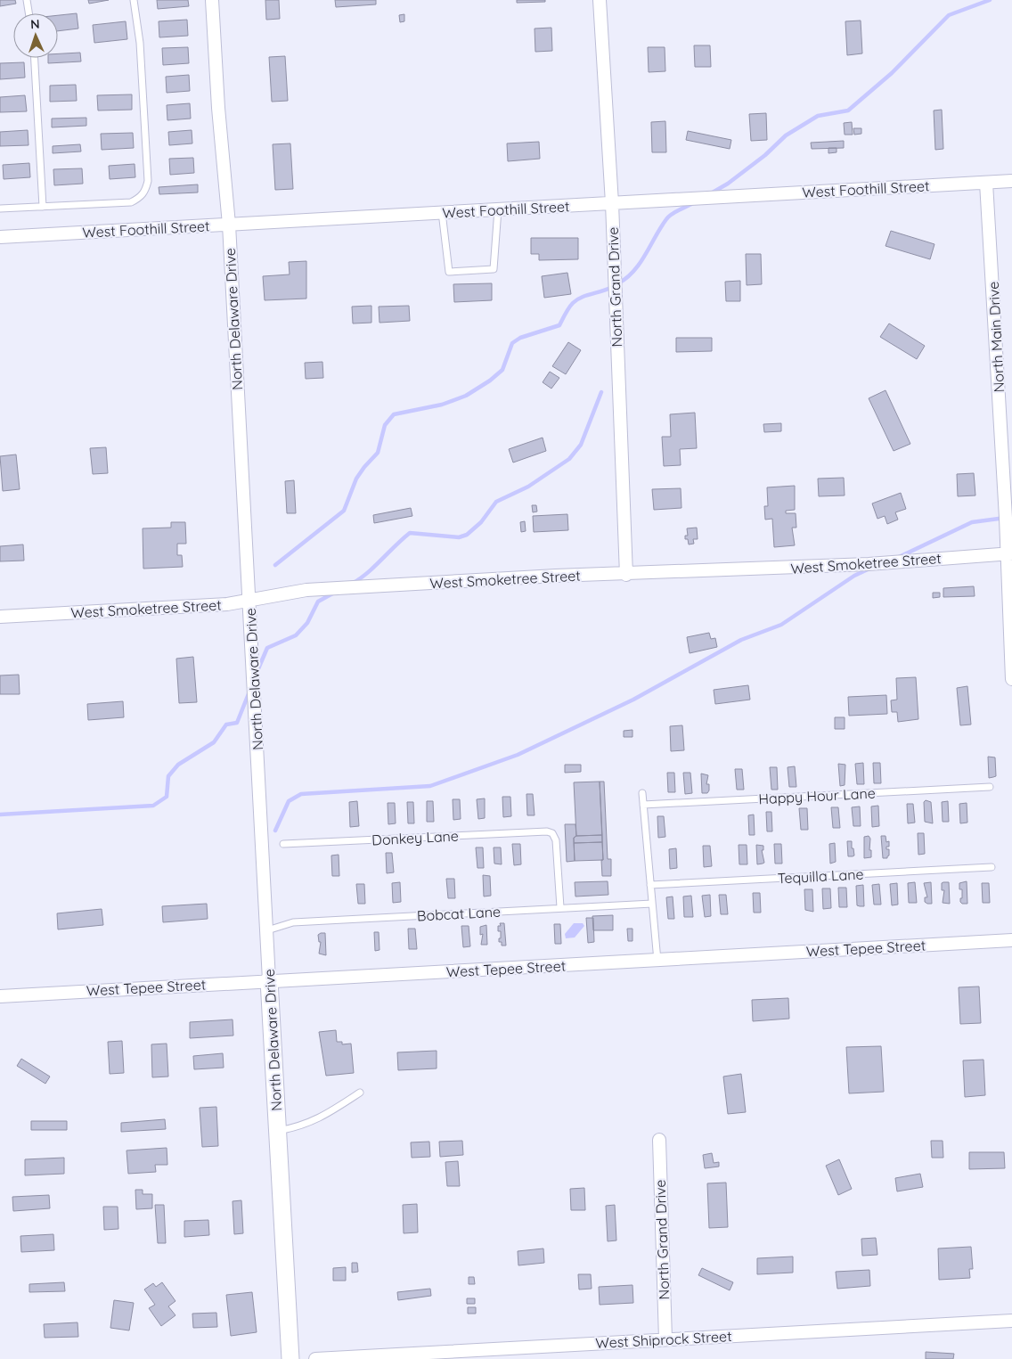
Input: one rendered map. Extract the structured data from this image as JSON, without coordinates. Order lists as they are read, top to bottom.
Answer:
{
  "streets": {
    "street": [
      "West Foothill Street",
      "North Grand Drive",
      "North Delaware Drive",
      "North Main Drive",
      "West Smoketree Street",
      "West Tepee Street",
      "West Shiprock Street"
    ],
    "lane": [
      "Happy Hour Lane",
      "Donkey Lane",
      "Tequilla Lane",
      "Bobcat Lane"
    ]
  },
  "crossings": [
    ["West Foothill Street", "North Grand Drive"],
    ["West Foothill Street", "North Delaware Drive"],
    ["West Foothill Street", "North Main Drive"],
    ["North Grand Drive", "West Smoketree Street"],
    ["North Grand Drive", "West Shiprock Street"],
    ["North Delaware Drive", "West Smoketree Street"],
    ["North Delaware Drive", "Bobcat Lane"],
    ["North Delaware Drive", "West Tepee Street"],
    ["North Main Drive", "West Smoketree Street"],
    ["Donkey Lane", "Bobcat Lane"]
  ],
  "north": "top"
}
